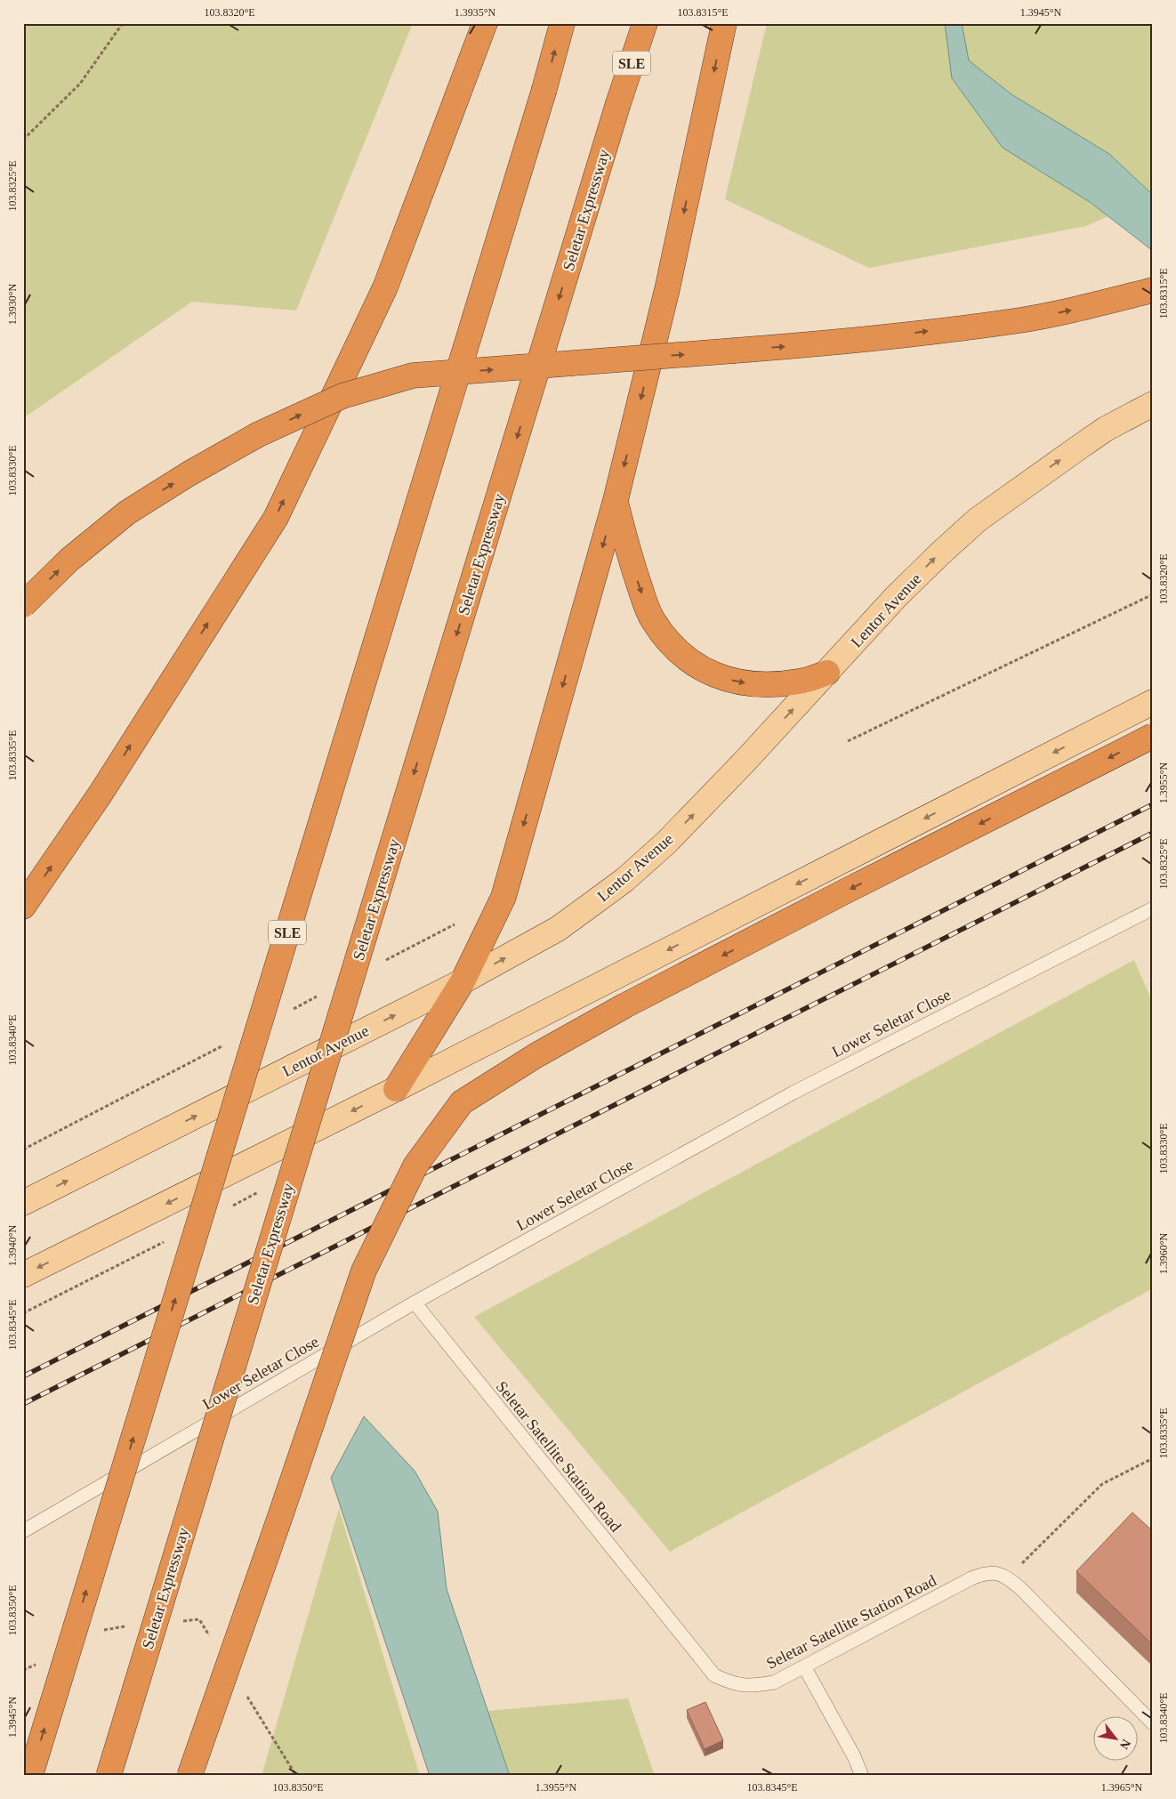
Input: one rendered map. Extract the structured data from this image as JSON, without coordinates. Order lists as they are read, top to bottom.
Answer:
{
  "streets": {
    "highway": ["SLE", "Seletar Expressway"],
    "main road": ["Lentor Avenue"],
    "lane": ["Lower Seletar Close", "Seletar Satellite Station Road"]
  },
  "crossings": [
    ["Lower Seletar Close", "Seletar Satellite Station Road"]
  ],
  "north": "bottom right",
  "coordinates": [
    "103.8320°E",
    "1.3935°N",
    "103.8315°E",
    "1.3945°N",
    "103.8325°E",
    "1.3930°N",
    "103.8330°E",
    "103.8335°E",
    "1.3955°N",
    "103.8340°E",
    "1.3940°N",
    "1.3960°N",
    "103.8345°E",
    "103.8350°E",
    "1.3965°N"
  ]
}
